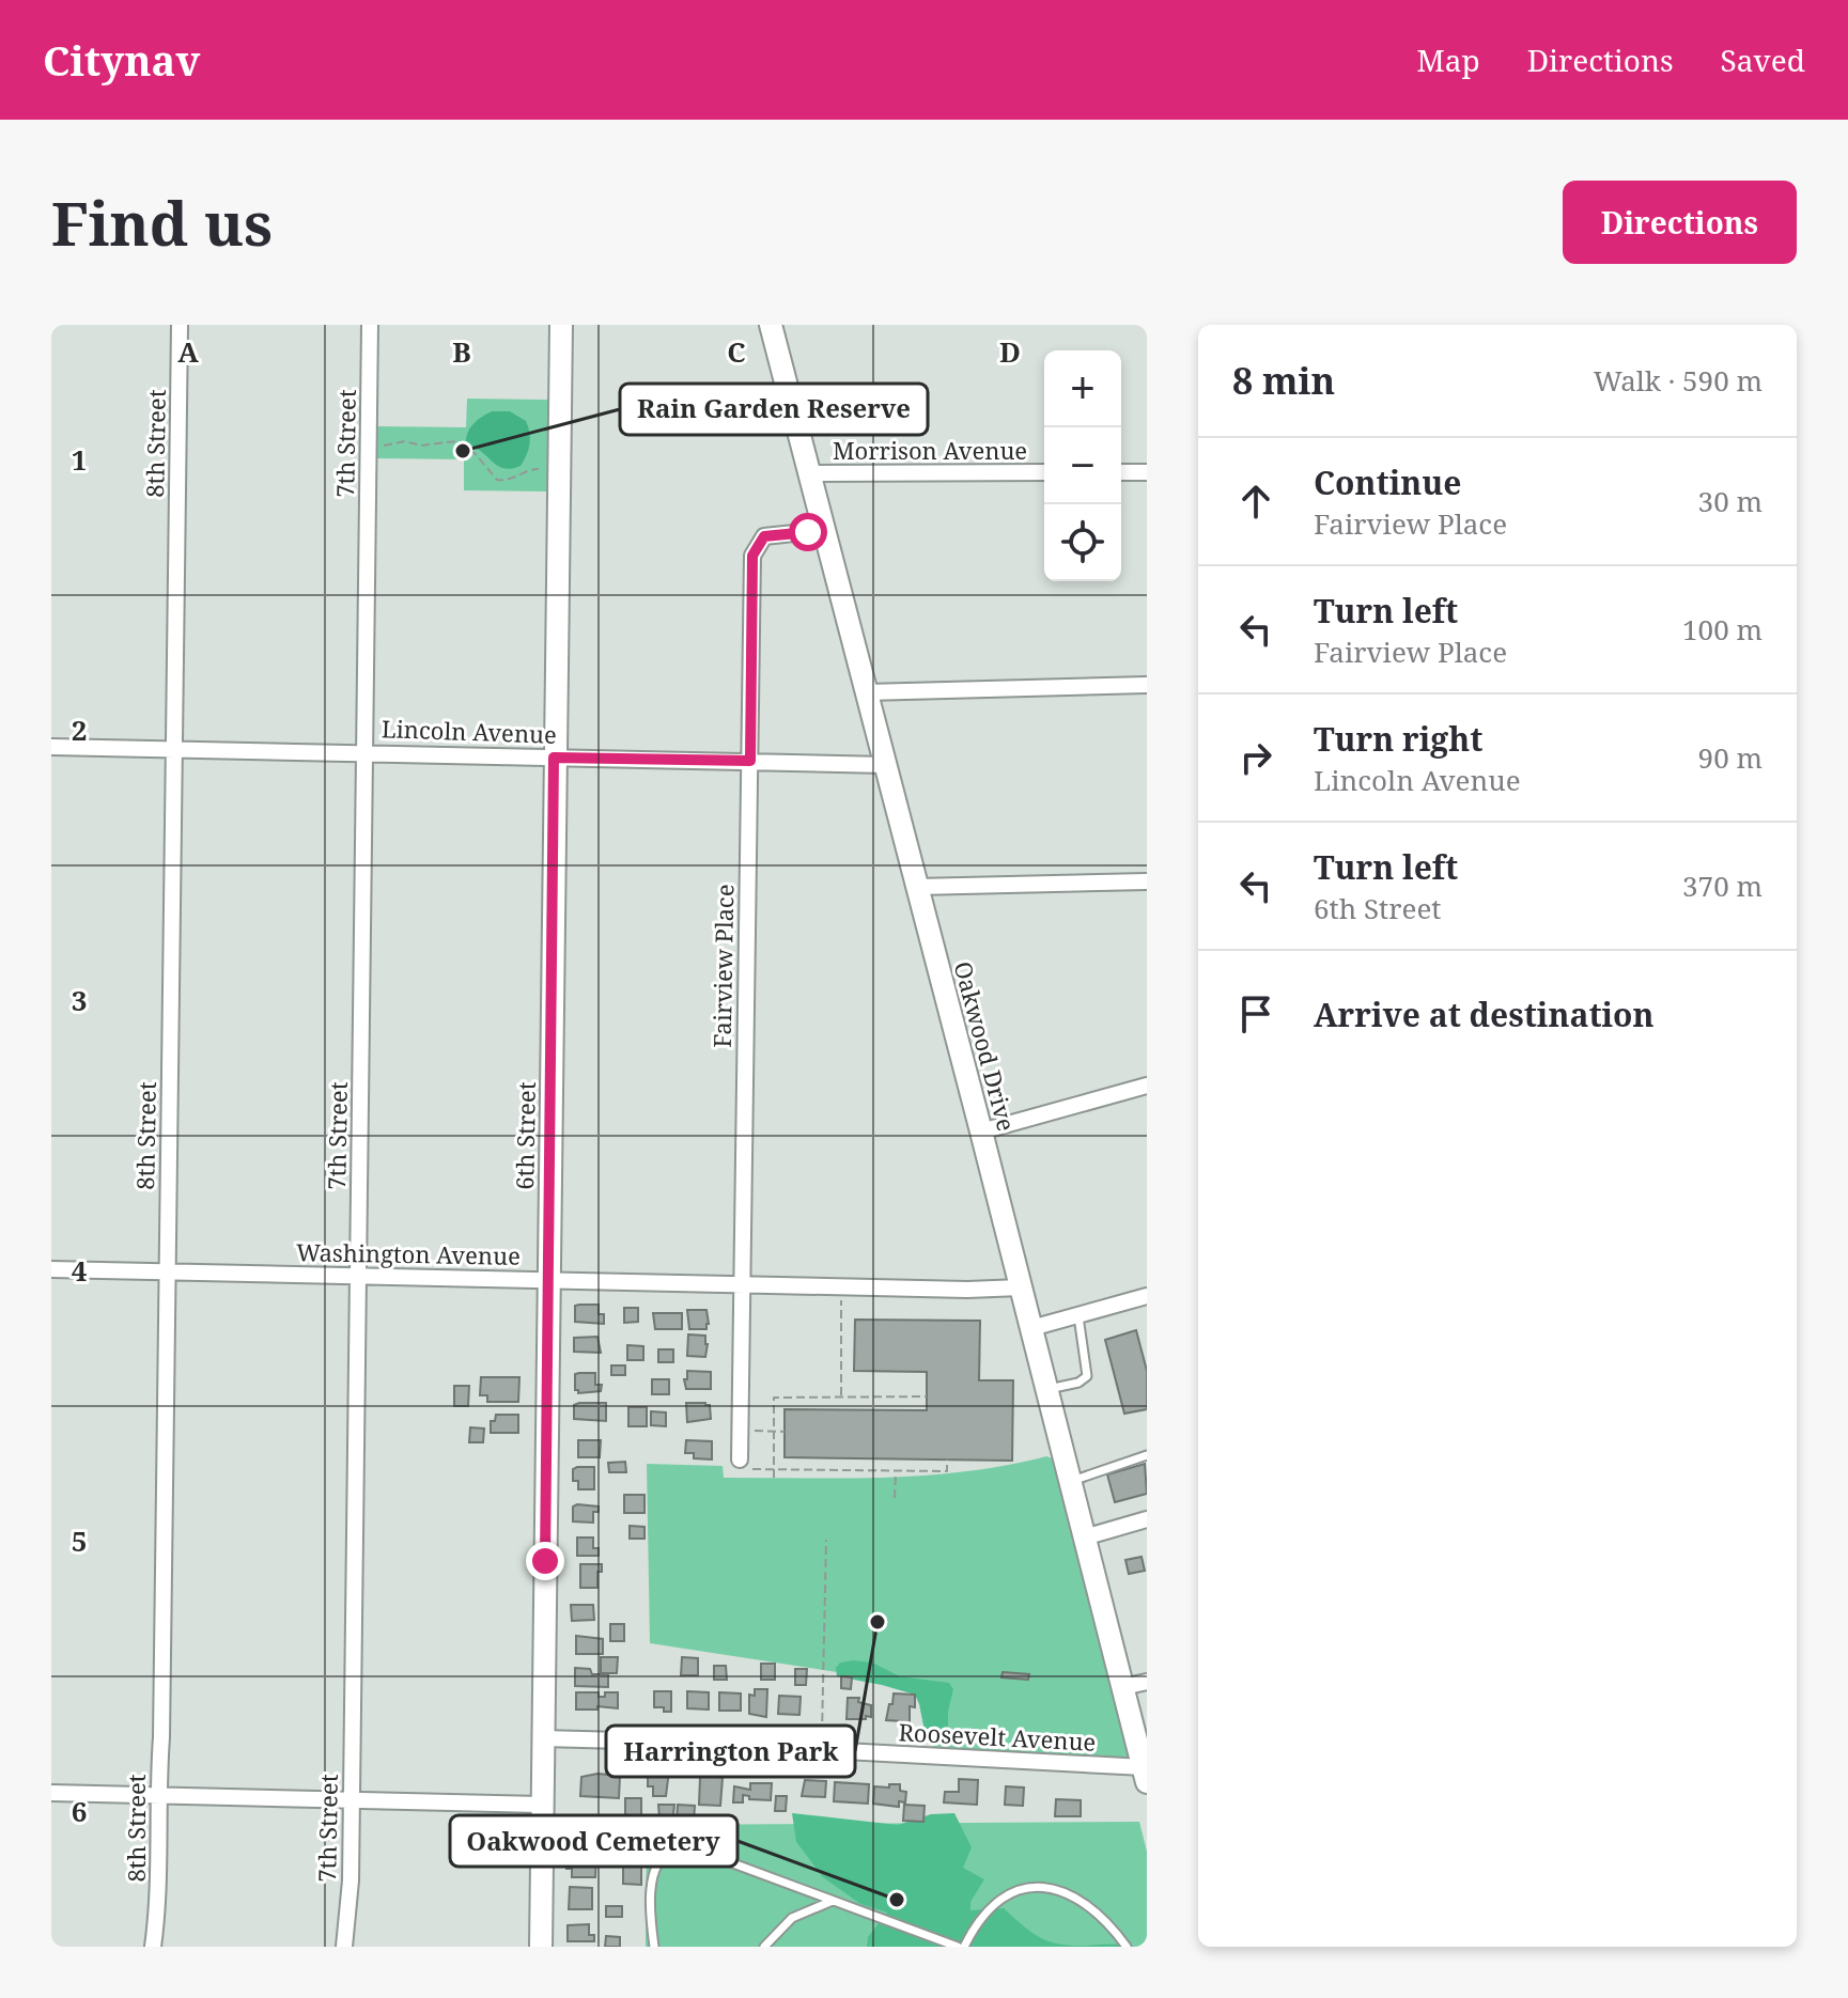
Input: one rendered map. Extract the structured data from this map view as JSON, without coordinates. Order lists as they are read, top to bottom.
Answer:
{
  "streets": {
    "street": [
      "8th Street",
      "7th Street",
      "Morrison Avenue",
      "Lincoln Avenue",
      "Fairview Place",
      "Oakwood Drive",
      "6th Street",
      "Washington Avenue",
      "Roosevelt Avenue"
    ]
  },
  "crossings": [
    ["8th Street", "Lincoln Avenue"],
    ["8th Street", "Washington Avenue"],
    ["7th Street", "Lincoln Avenue"],
    ["7th Street", "Washington Avenue"],
    ["Morrison Avenue", "Oakwood Drive"],
    ["Lincoln Avenue", "Fairview Place"],
    ["Lincoln Avenue", "Oakwood Drive"],
    ["Lincoln Avenue", "6th Street"],
    ["Fairview Place", "Oakwood Drive"],
    ["Fairview Place", "Washington Avenue"],
    ["Oakwood Drive", "Washington Avenue"],
    ["Oakwood Drive", "Roosevelt Avenue"],
    ["6th Street", "Washington Avenue"],
    ["6th Street", "Roosevelt Avenue"]
  ],
  "places": ["Rain Garden Reserve", "Harrington Park", "Oakwood Cemetery"],
  "page": {
    "header": "Citynav",
    "nav": ["Map", "Directions", "Saved"],
    "buttons": "Directions",
    "title": "Find us",
    "heading": ["8 min", "Walk · 590 m"],
    "map_buttons": ["+", "−"],
    "list": [
      ["Continue", "Fairview Place", "30 m"],
      ["Turn left", "Fairview Place", "100 m"],
      ["Turn right", "Lincoln Avenue", "90 m"],
      ["Turn left", "6th Street", "370 m"],
      "Arrive at destination"
    ]
  },
  "grid": {
    "columns": [
      "A",
      "B",
      "C",
      "D"
    ],
    "rows": [
      "1",
      "2",
      "3",
      "4",
      "5",
      "6"
    ]
  }
}
